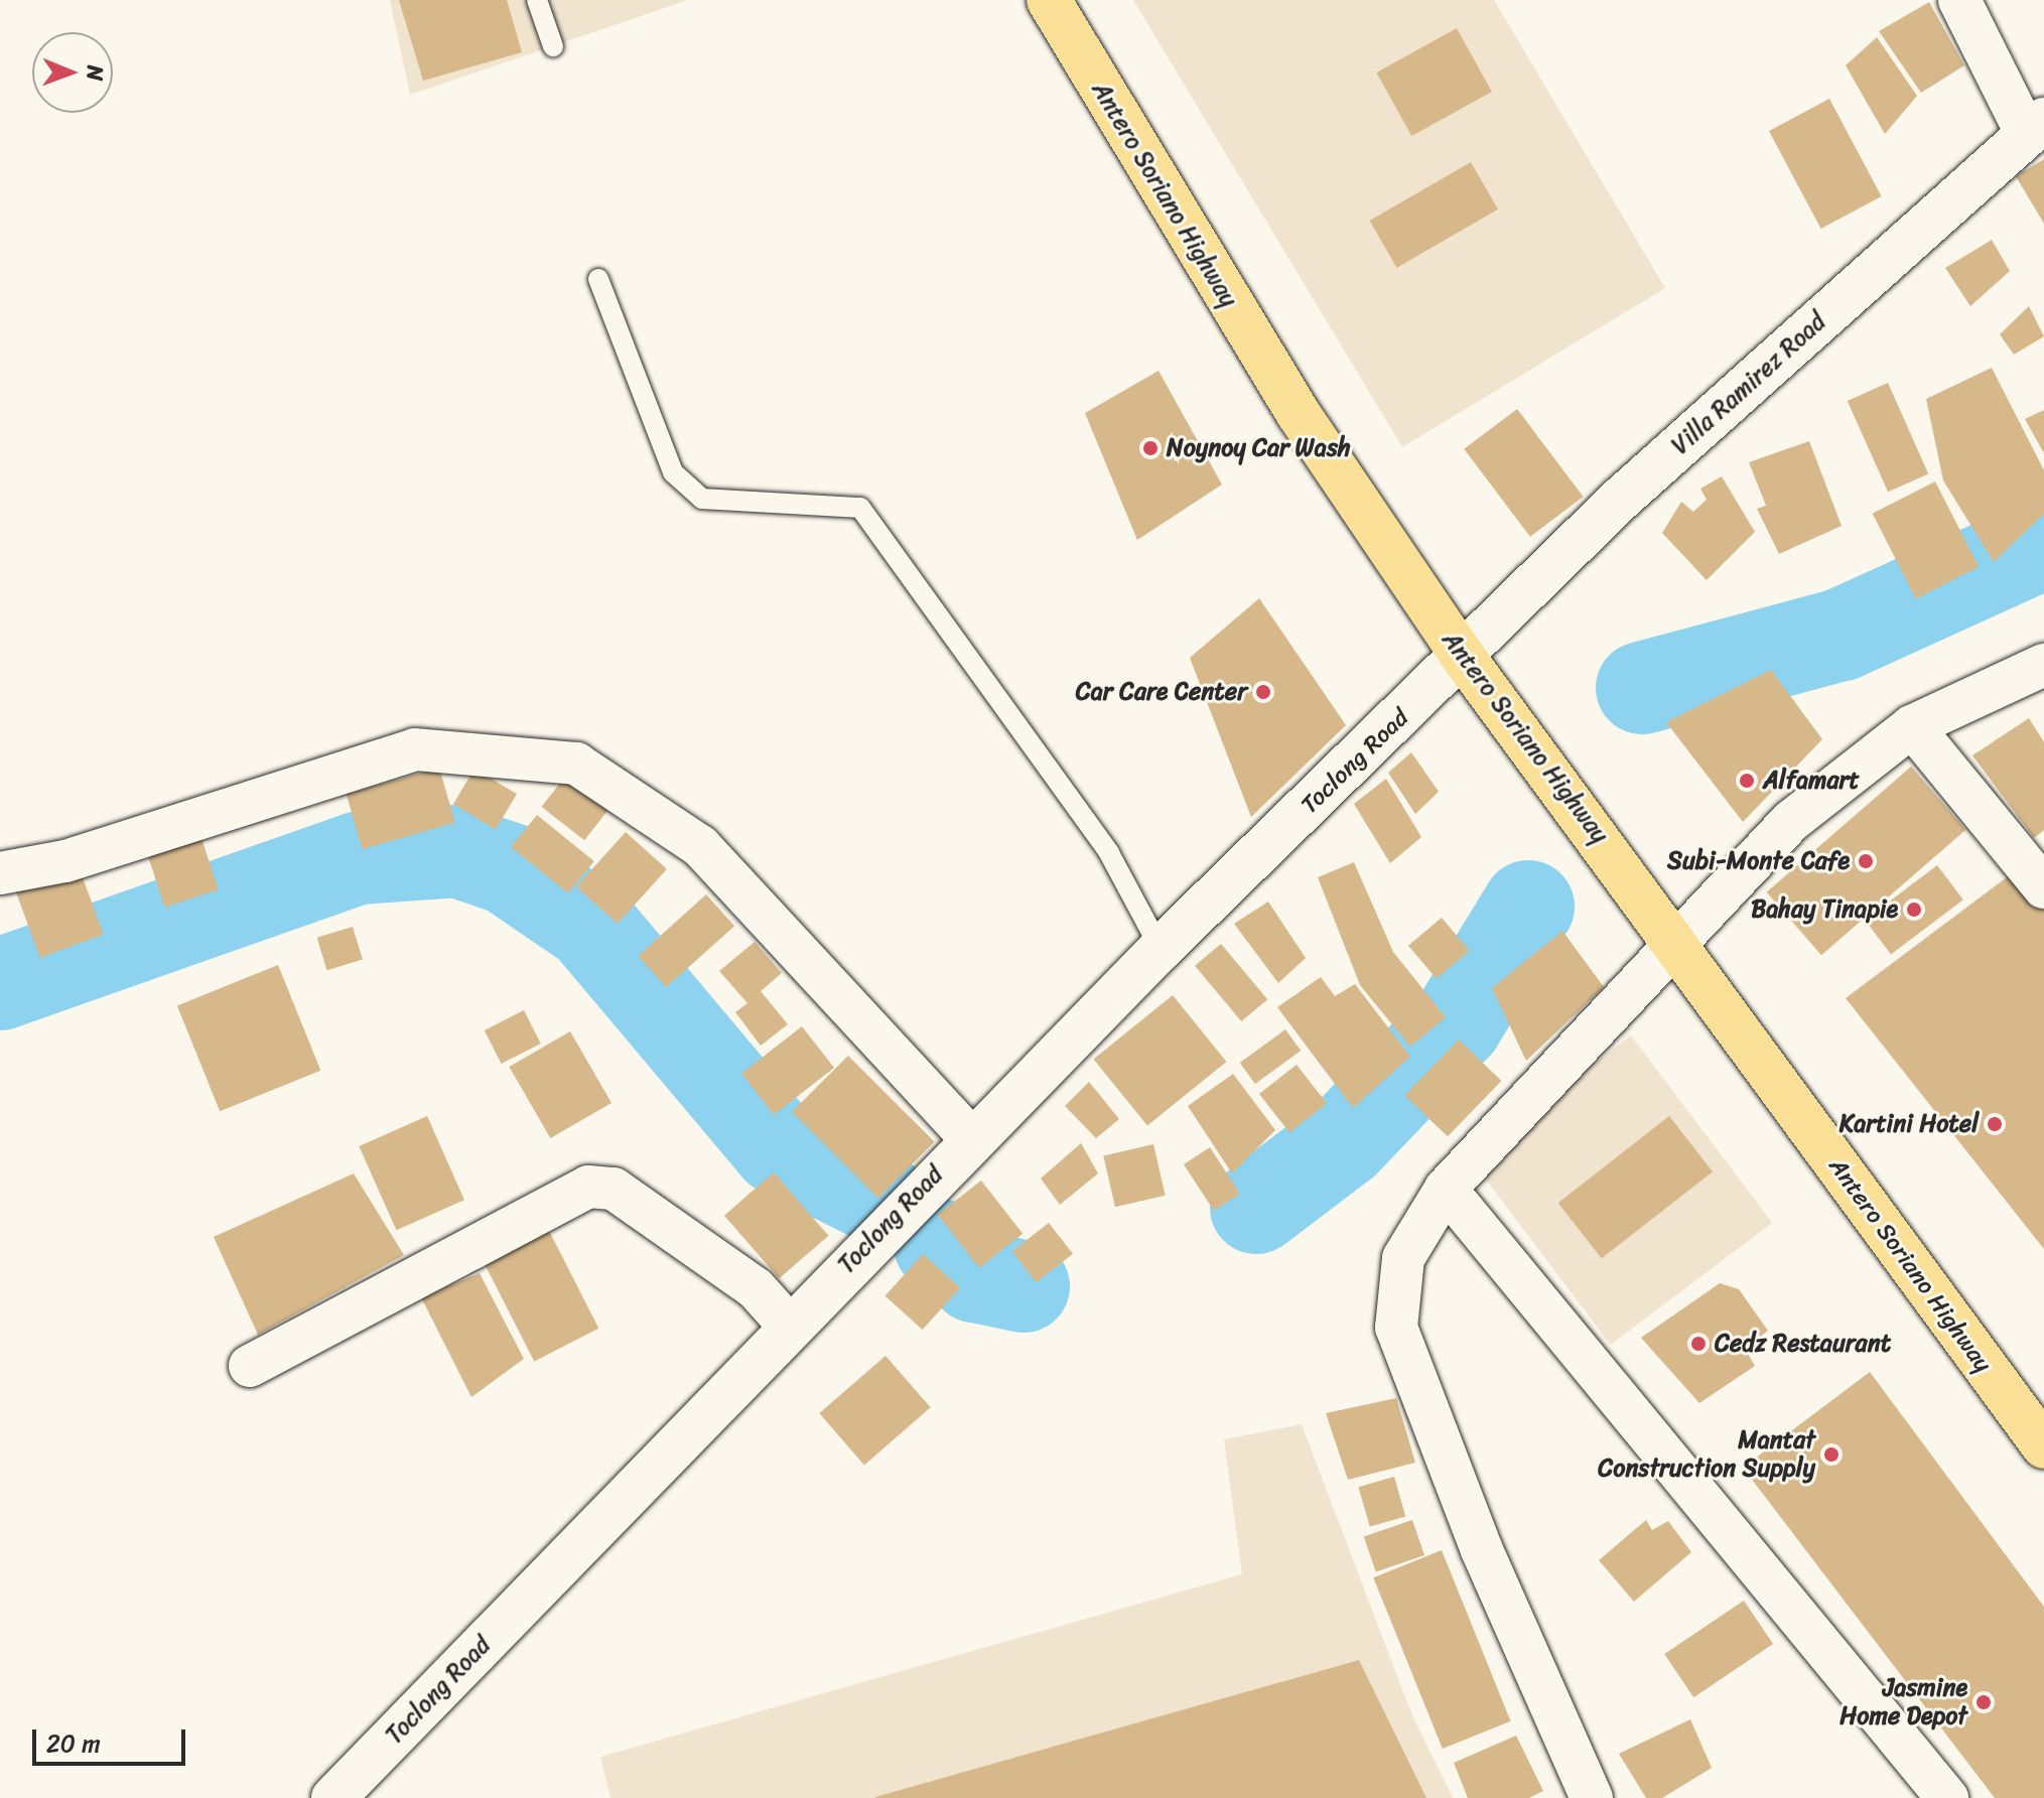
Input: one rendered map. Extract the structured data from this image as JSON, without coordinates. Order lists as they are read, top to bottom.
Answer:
{
  "streets": {
    "main road": ["Antero Soriano Highway"],
    "street": ["Villa Ramirez Road", "Toclong Road"]
  },
  "crossings": [
    ["Antero Soriano Highway", "Villa Ramirez Road"],
    ["Antero Soriano Highway", "Toclong Road"],
    ["Villa Ramirez Road", "Toclong Road"]
  ],
  "places": [
    "Noynoy Car Wash",
    "Car Care Center",
    "Alfamart",
    "Subi-Monte Cafe",
    "Bahay Tinapie",
    "Kartini Hotel",
    "Cedz Restaurant",
    "Mantat Construction Supply",
    "Jasmine Home Depot"
  ],
  "scale_bar": "20 m",
  "north": "right"
}
